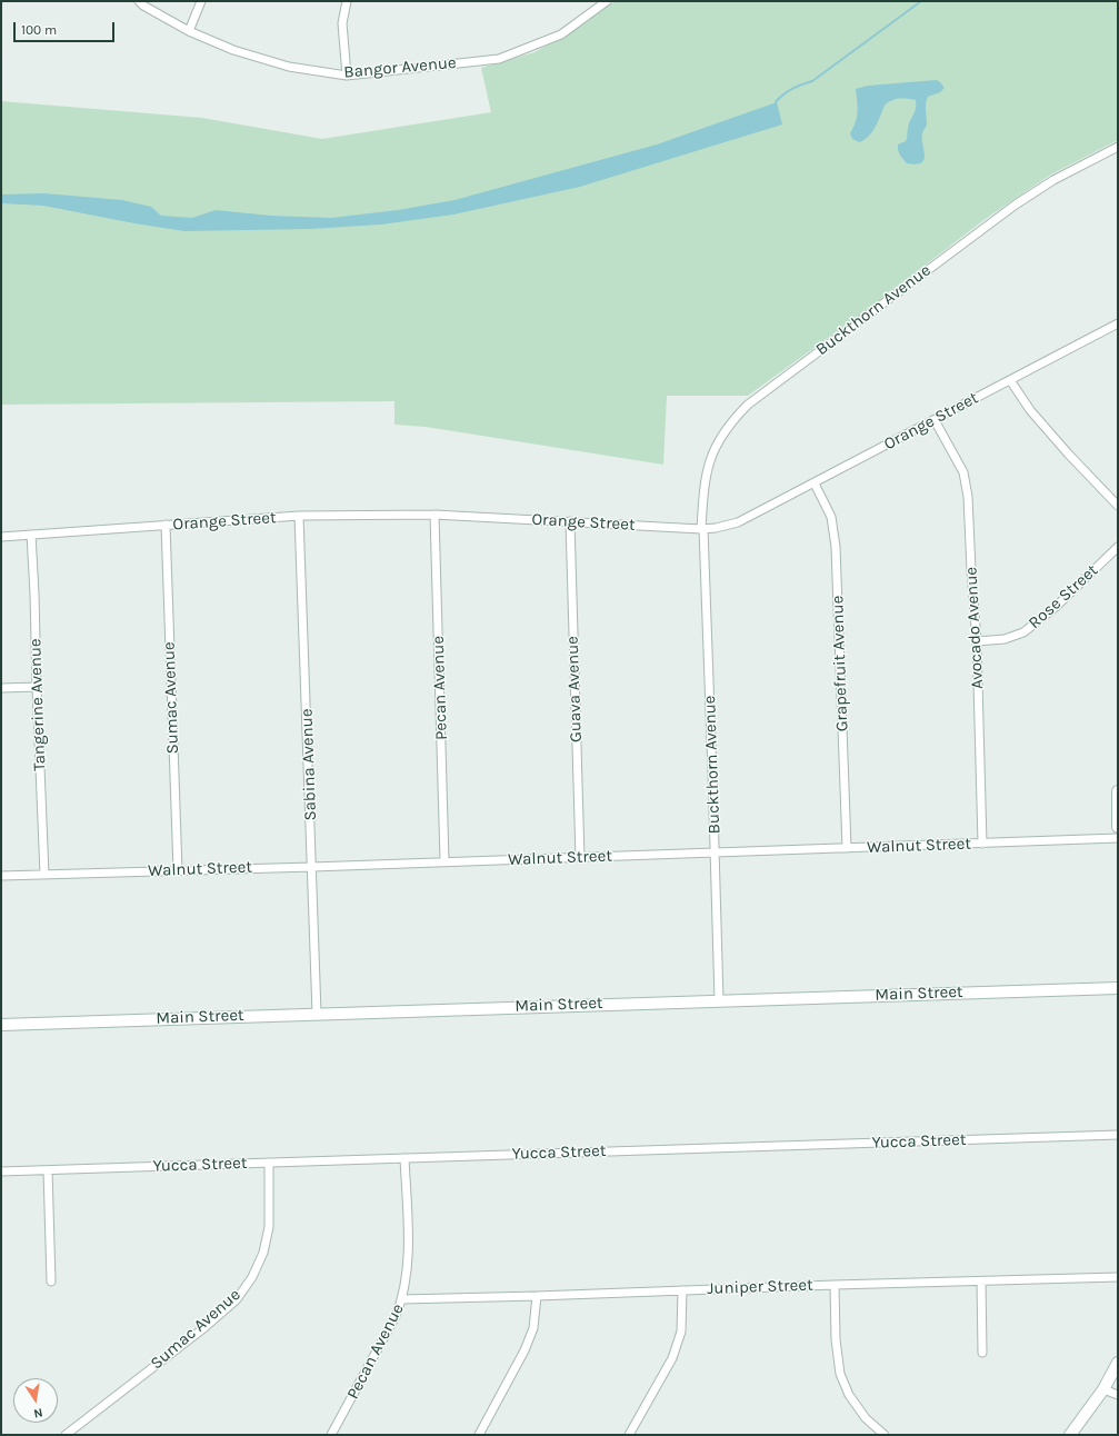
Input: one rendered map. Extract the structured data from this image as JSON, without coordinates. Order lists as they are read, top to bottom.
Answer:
{
  "streets": {
    "main road": ["Main Street"],
    "street": [
      "Bangor Avenue",
      "Buckthorn Avenue",
      "Orange Street",
      "Rose Street",
      "Avocado Avenue",
      "Grapefruit Avenue",
      "Pecan Avenue",
      "Guava Avenue",
      "Sumac Avenue",
      "Tangerine Avenue",
      "Sabina Avenue",
      "Walnut Street",
      "Yucca Street",
      "Juniper Street"
    ]
  },
  "crossings": [
    ["Buckthorn Avenue", "Orange Street"],
    ["Buckthorn Avenue", "Walnut Street"],
    ["Buckthorn Avenue", "Main Street"],
    ["Orange Street", "Avocado Avenue"],
    ["Orange Street", "Grapefruit Avenue"],
    ["Orange Street", "Pecan Avenue"],
    ["Orange Street", "Guava Avenue"],
    ["Orange Street", "Sumac Avenue"],
    ["Orange Street", "Tangerine Avenue"],
    ["Orange Street", "Sabina Avenue"],
    ["Rose Street", "Avocado Avenue"],
    ["Avocado Avenue", "Walnut Street"],
    ["Grapefruit Avenue", "Walnut Street"],
    ["Pecan Avenue", "Walnut Street"],
    ["Pecan Avenue", "Yucca Street"],
    ["Pecan Avenue", "Juniper Street"],
    ["Guava Avenue", "Walnut Street"],
    ["Sumac Avenue", "Walnut Street"],
    ["Sumac Avenue", "Yucca Street"],
    ["Tangerine Avenue", "Walnut Street"],
    ["Sabina Avenue", "Walnut Street"],
    ["Sabina Avenue", "Main Street"]
  ],
  "scale_bar": "100 m",
  "north": "bottom"
}
